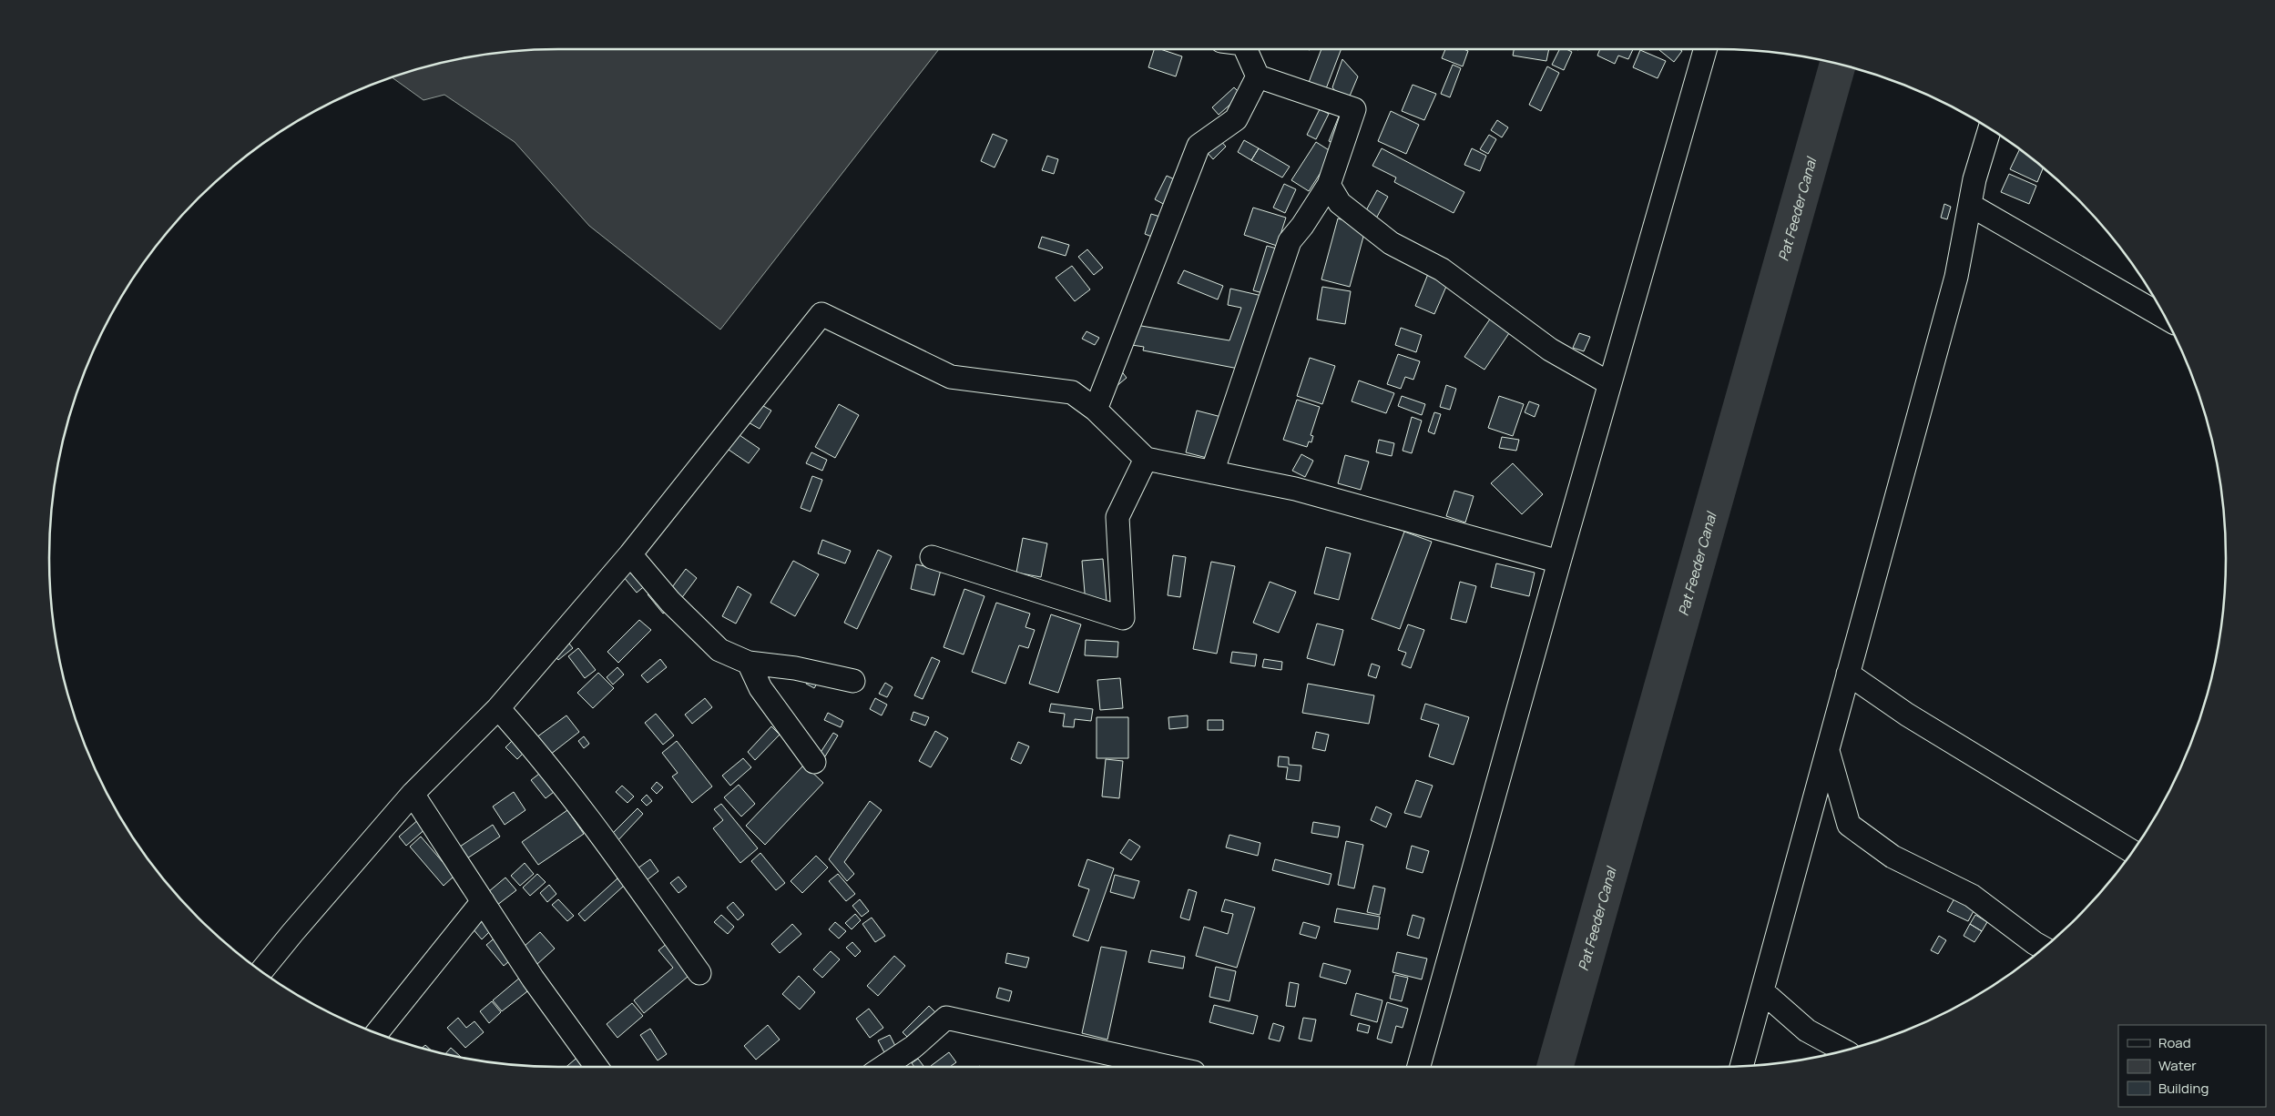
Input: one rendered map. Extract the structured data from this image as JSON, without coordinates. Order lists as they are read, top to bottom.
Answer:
{
  "water": ["Pat Feeder Canal"],
  "legend": ["Road", "Water", "Building"]
}
